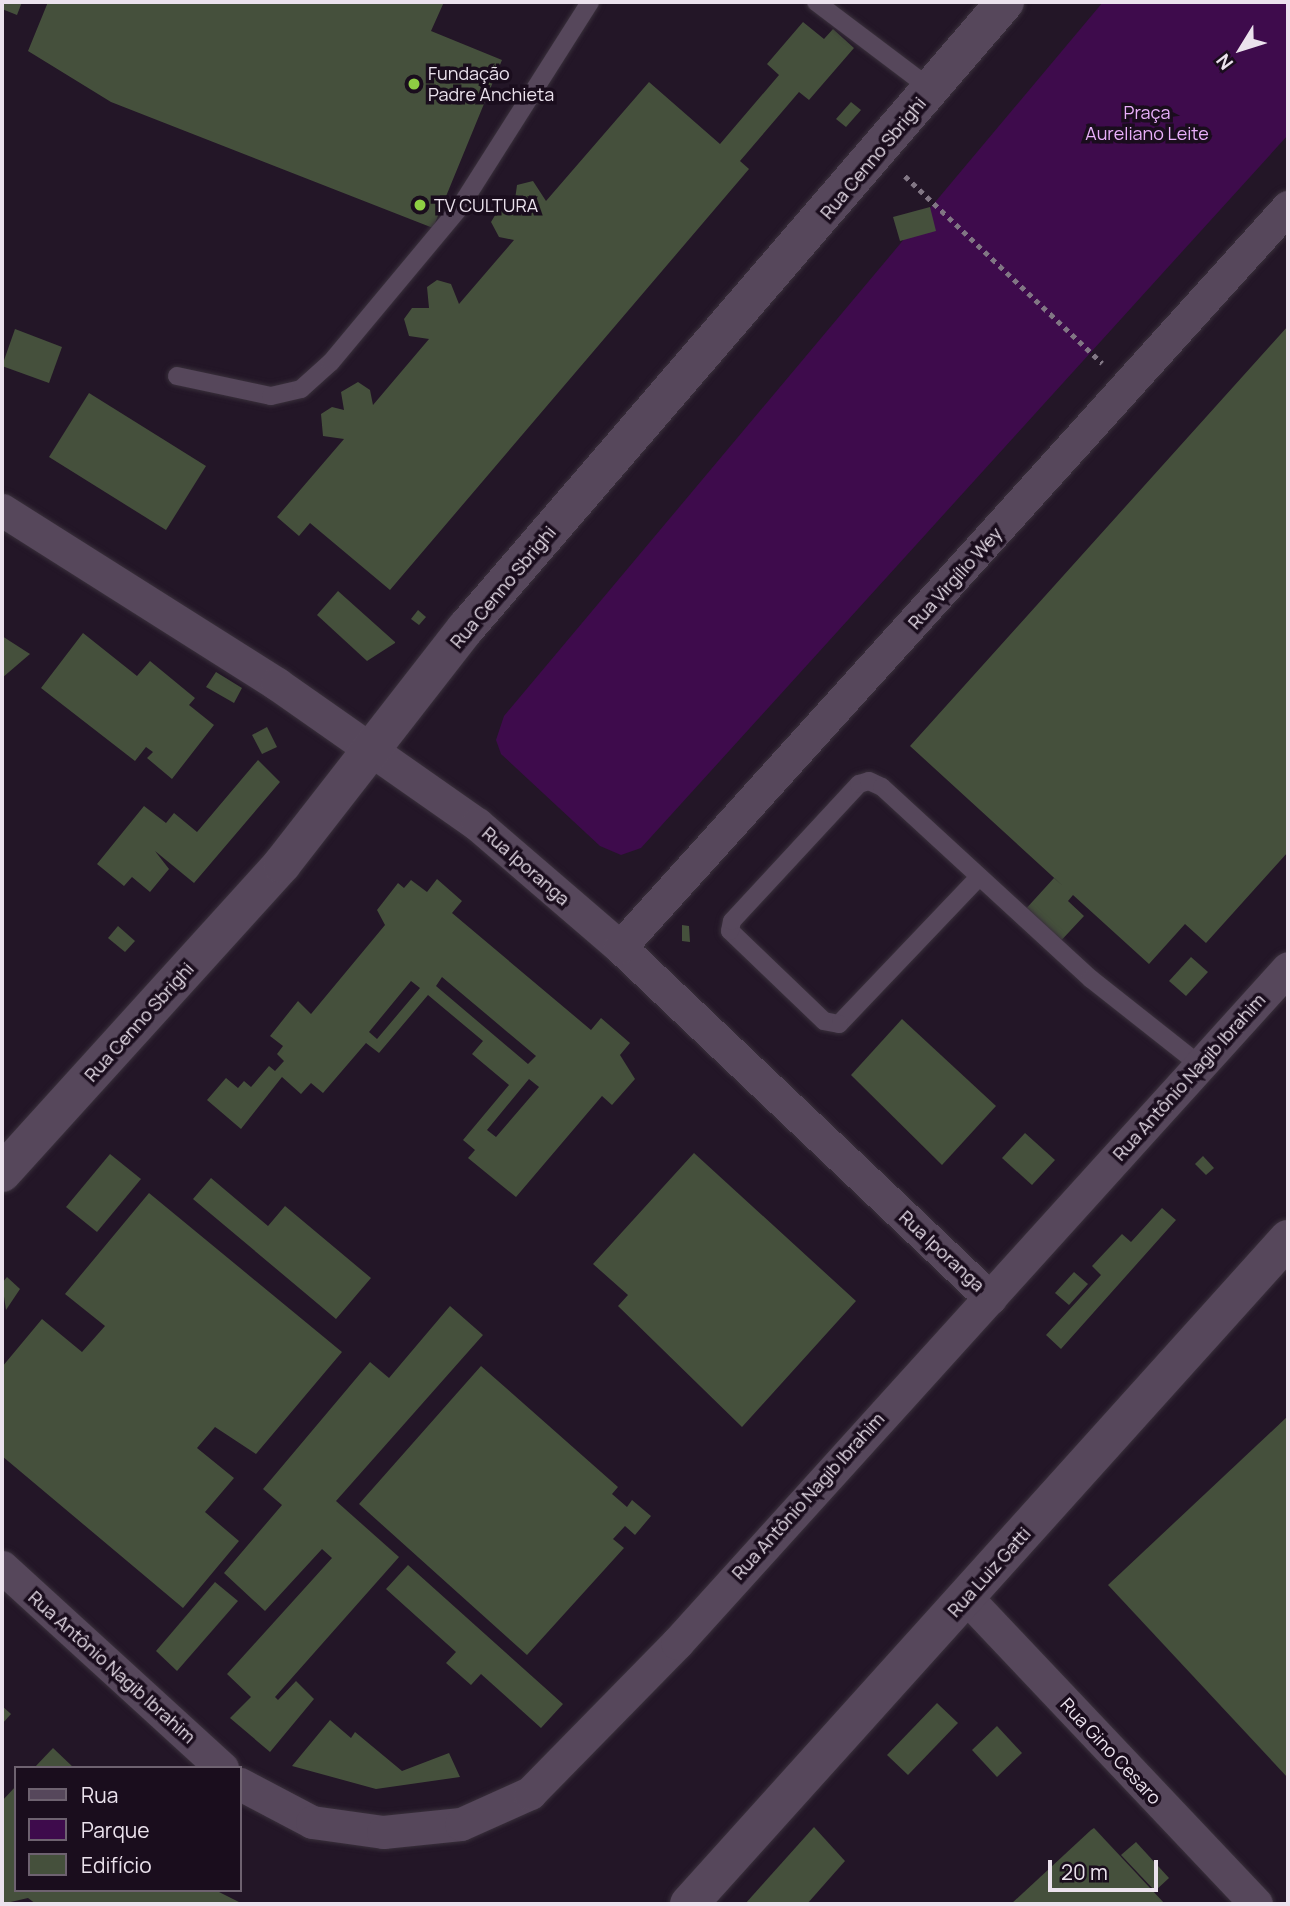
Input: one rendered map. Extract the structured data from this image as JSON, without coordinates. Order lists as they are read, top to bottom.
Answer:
{
  "streets": {
    "street": [
      "Rua Cenno Sbrighi",
      "Rua Virgílio Wey",
      "Rua Iporanga",
      "Rua Antônio Nagib Ibrahim",
      "Rua Luiz Gatti",
      "Rua Gino Cesaro"
    ]
  },
  "crossings": [
    ["Rua Cenno Sbrighi", "Rua Iporanga"],
    ["Rua Virgílio Wey", "Rua Iporanga"],
    ["Rua Iporanga", "Rua Antônio Nagib Ibrahim"],
    ["Rua Luiz Gatti", "Rua Gino Cesaro"]
  ],
  "parks": ["Praça Aureliano Leite"],
  "places": ["Fundação Padre Anchieta", "TV CULTURA"],
  "legend": ["Rua", "Parque", "Edifício"],
  "scale_bar": "20 m",
  "north": "bottom left"
}
